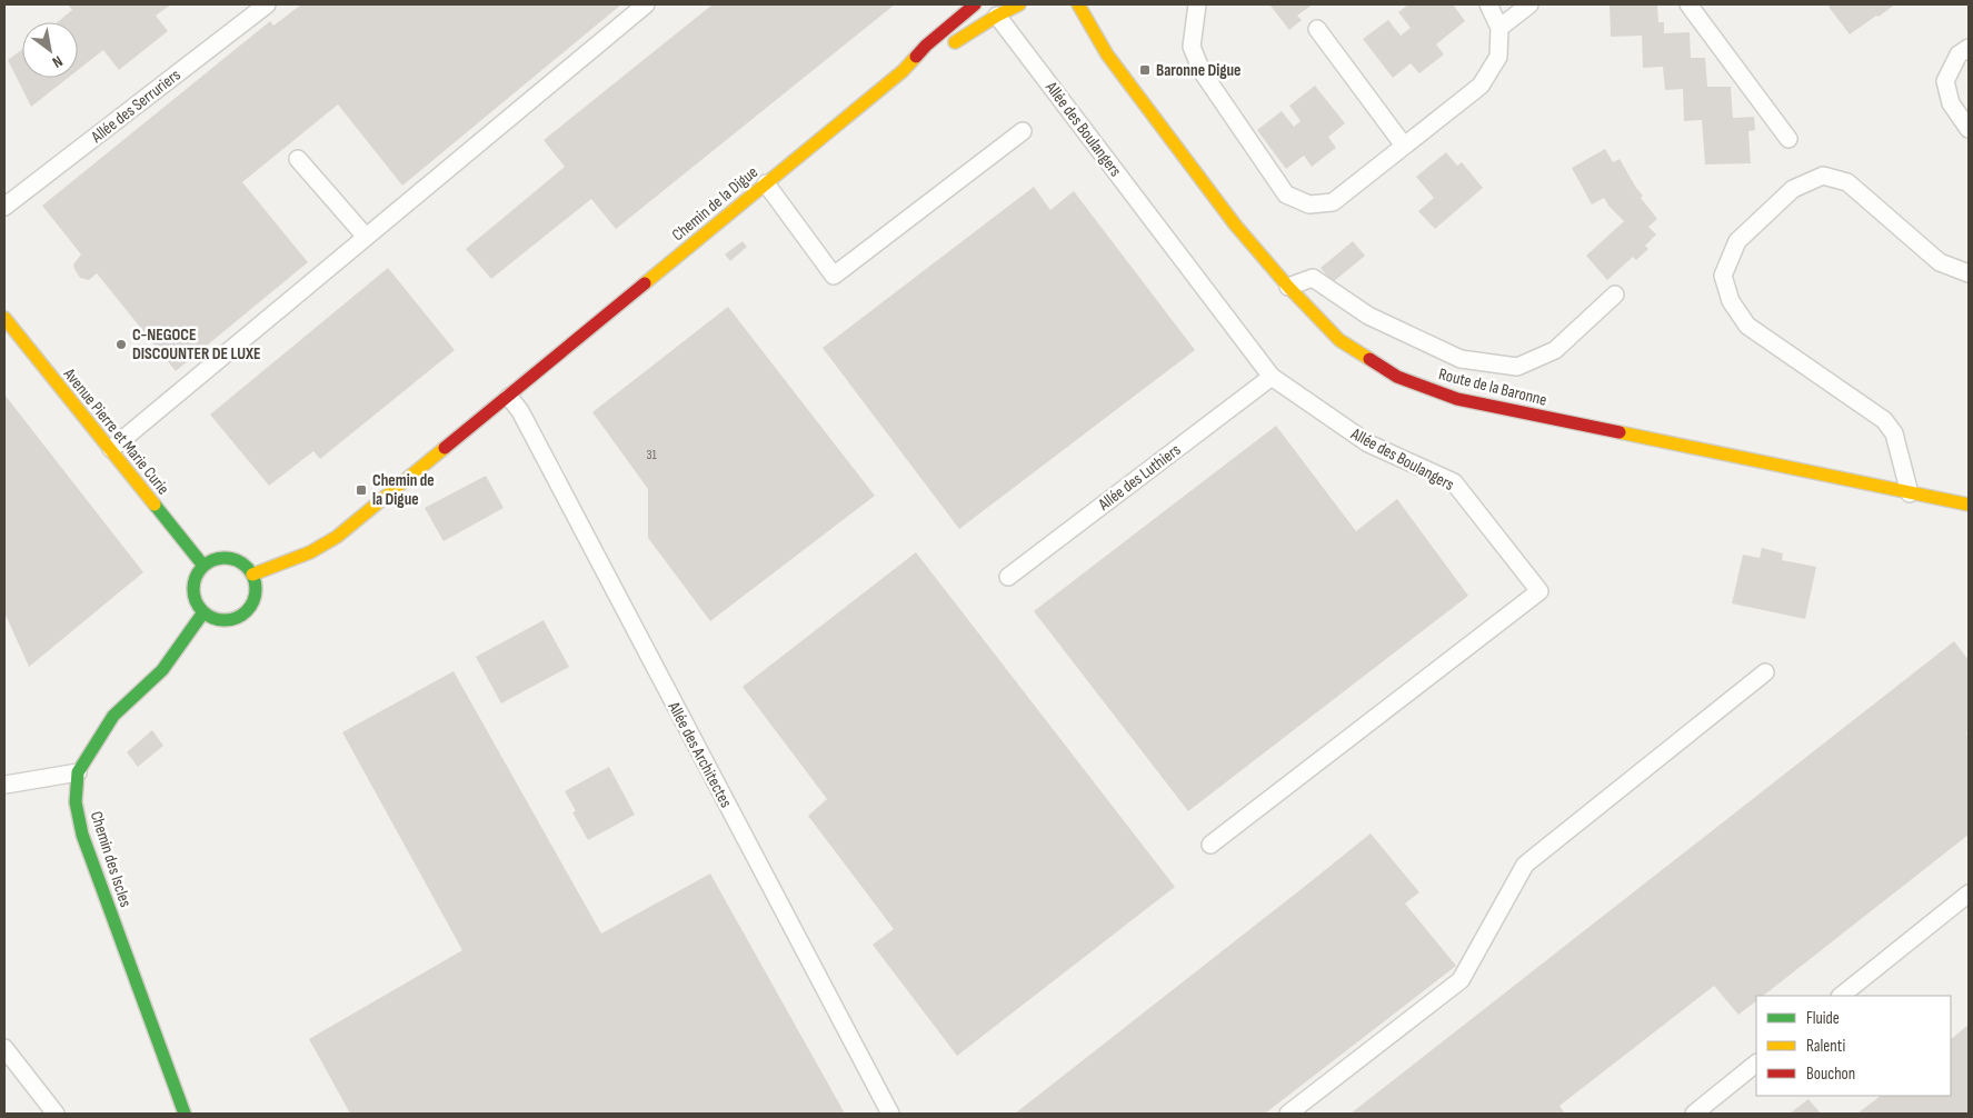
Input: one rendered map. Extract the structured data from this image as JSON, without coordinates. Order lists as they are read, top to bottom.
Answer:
{
  "streets": {
    "main road": [
      "Chemin de la Digue",
      "Route de la Baronne",
      "Avenue Pierre et Marie Curie",
      "Chemin des Iscles"
    ],
    "lane": [
      "Allée des Serruriers",
      "Allée des Boulangers",
      "Allée des Luthiers",
      "Allée des Architectes"
    ]
  },
  "crossings": [
    ["Allée des Boulangers", "Chemin de la Digue"],
    ["Allée des Boulangers", "Allée des Luthiers"],
    ["Chemin de la Digue", "Avenue Pierre et Marie Curie"],
    ["Chemin de la Digue", "Allée des Architectes"],
    ["Chemin de la Digue", "Chemin des Iscles"],
    ["Avenue Pierre et Marie Curie", "Chemin des Iscles"]
  ],
  "places": {
    "transit": ["Baronne Digue", "Chemin de la Digue"],
    "other": ["C-NEGOCE DISCOUNTER DE LUXE"]
  },
  "house_numbers": ["31"],
  "legend": ["Fluide", "Ralenti", "Bouchon"],
  "north": "bottom right"
}
